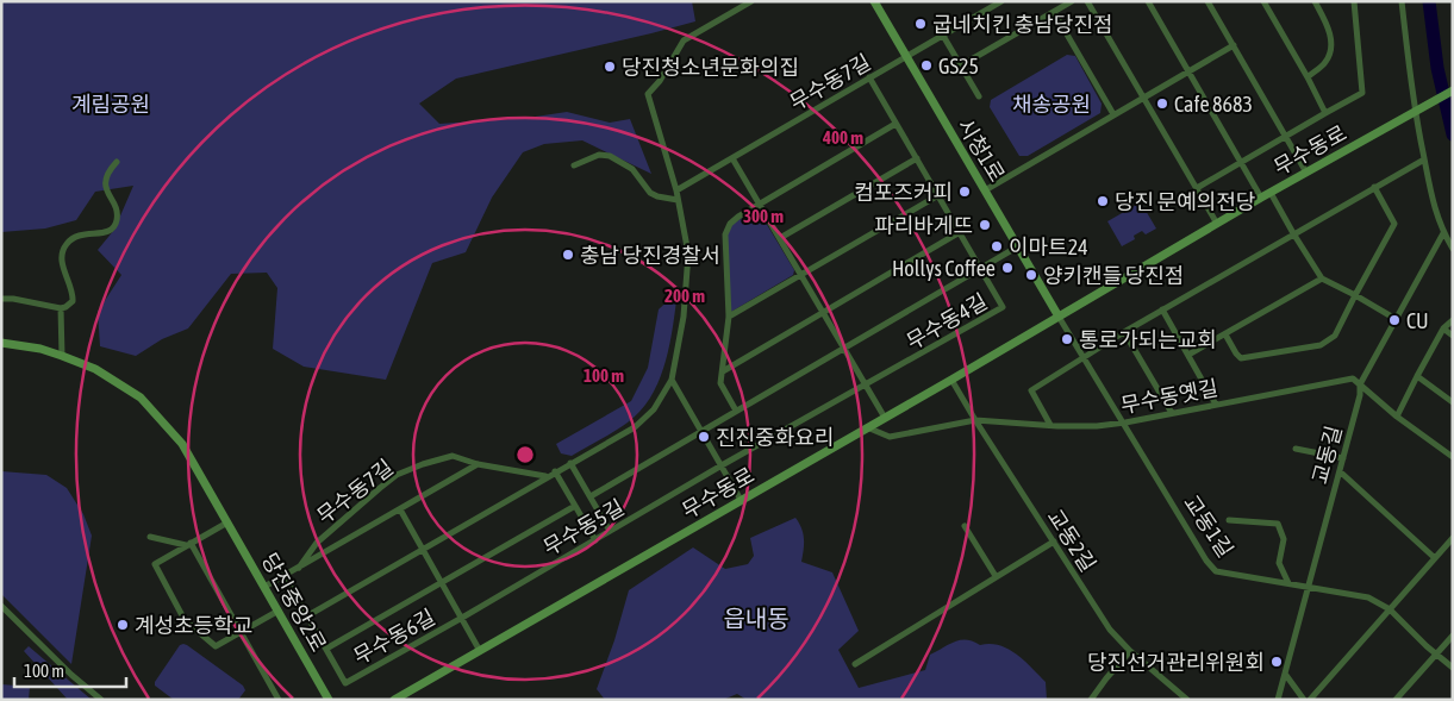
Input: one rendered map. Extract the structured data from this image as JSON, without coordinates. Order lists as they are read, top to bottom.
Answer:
{
  "streets": {
    "street": [
      "무수동7길",
      "시청1로",
      "무수동로",
      "무수동4길",
      "무수동옛길",
      "교동길",
      "교동1길",
      "무수동5길",
      "교동2길",
      "당진중앙2로",
      "무수동6길"
    ]
  },
  "crossings": [
    ["무수동7길", "시청1로"],
    ["무수동7길", "무수동4길"],
    ["무수동7길", "당진중앙2로"],
    ["무수동7길", "무수동6길"],
    ["시청1로", "무수동로"],
    ["무수동로", "무수동옛길"],
    ["무수동로", "교동2길"],
    ["무수동로", "무수동6길"],
    ["무수동4길", "무수동5길"],
    ["무수동옛길", "교동길"],
    ["무수동옛길", "교동1길"],
    ["무수동옛길", "교동2길"],
    ["교동길", "교동1길"],
    ["무수동5길", "무수동6길"]
  ],
  "districts": ["읍내동"],
  "parks": ["계림공원", "채송공원"],
  "places": [
    "굽네치킨 충남당진점",
    "GS25",
    "당진청소년문화의집",
    "Cafe 8683",
    "컴포즈커피",
    "당진 문예의전당",
    "파리바게뜨",
    "이마트24",
    "충남 당진경찰서",
    "Hollys Coffee",
    "양키캔들 당진점",
    "CU",
    "통로가되는교회",
    "진진중화요리",
    "계성초등학교",
    "당진선거관리위원회"
  ],
  "scale_bar": "100 m",
  "rings": [
    "400 m",
    "300 m",
    "200 m",
    "100 m"
  ]
}
